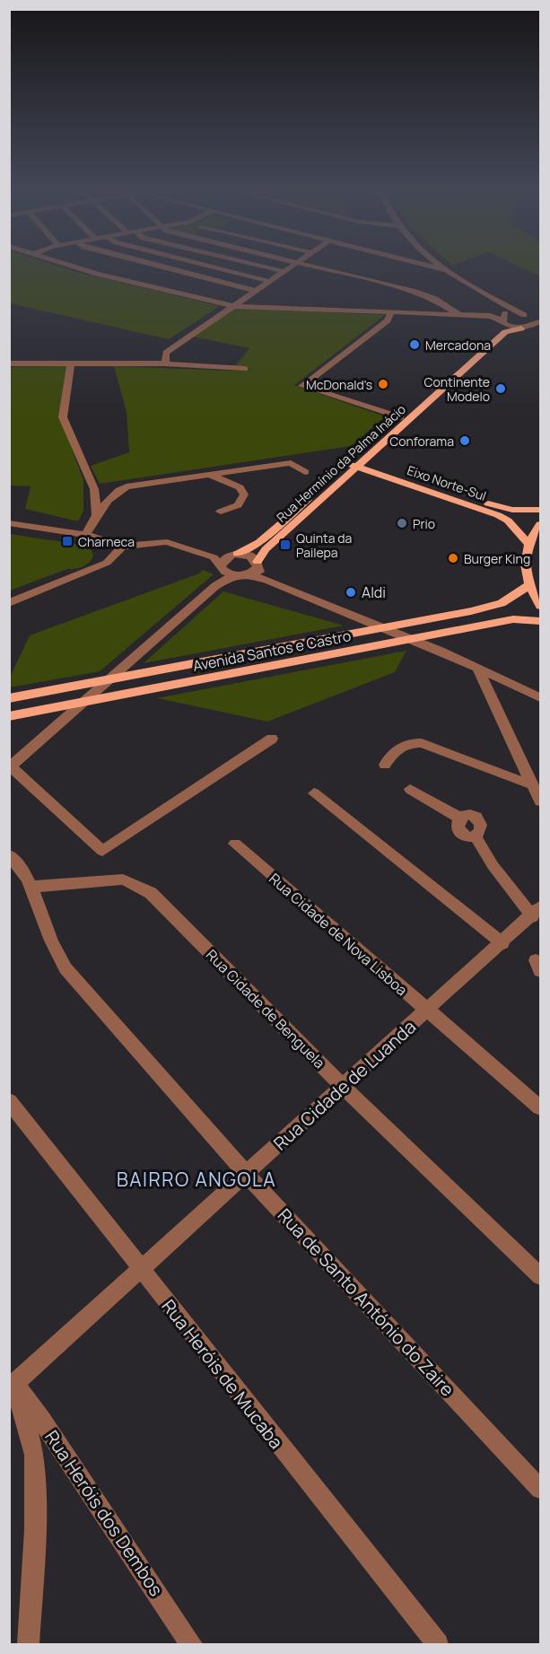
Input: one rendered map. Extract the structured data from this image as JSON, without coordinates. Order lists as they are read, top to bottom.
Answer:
{
  "streets": {
    "main road": ["Rua Hermínio da Palma Inácio", "Eixo Norte-Sul", "Avenida Santos e Castro"],
    "street": [
      "Rua Cidade de Nova Lisboa",
      "Rua Cidade de Benguela",
      "Rua Cidade de Luanda",
      "Rua de Santo António do Zaire",
      "Rua Heróis de Mucaba",
      "Rua Heróis dos Dembos"
    ]
  },
  "crossings": [
    ["Rua Hermínio da Palma Inácio", "Eixo Norte-Sul"],
    ["Rua Cidade de Nova Lisboa", "Rua Cidade de Luanda"],
    ["Rua Cidade de Benguela", "Rua Cidade de Luanda"],
    ["Rua Cidade de Benguela", "Rua de Santo António do Zaire"],
    ["Rua Cidade de Luanda", "Rua de Santo António do Zaire"],
    ["Rua Cidade de Luanda", "Rua Heróis de Mucaba"],
    ["Rua Cidade de Luanda", "Rua Heróis dos Dembos"]
  ],
  "districts": ["BAIRRO ANGOLA"],
  "places": {
    "other": [
      "Mercadona",
      "McDonald's",
      "Continente Modelo",
      "Conforama",
      "Prio",
      "Burger King",
      "Aldi"
    ],
    "transit": ["Charneca", "Quinta da Pailepa"]
  }
}
